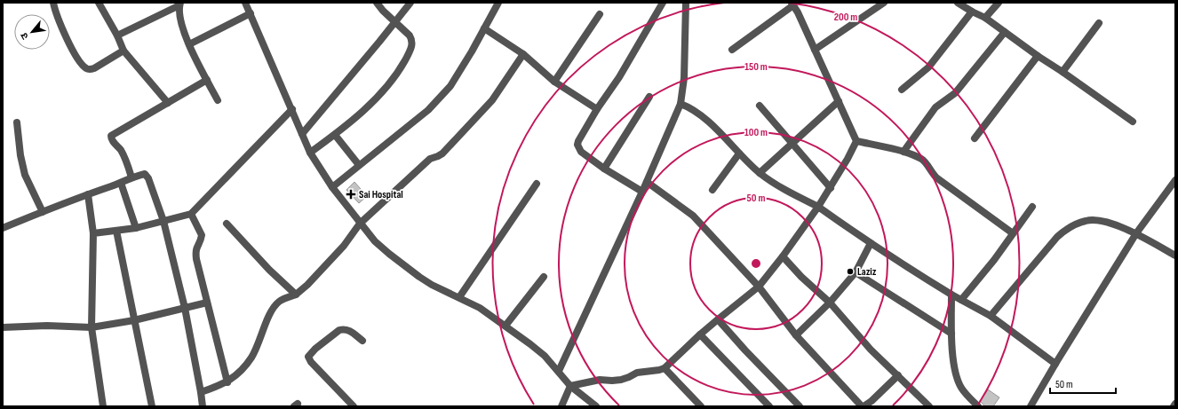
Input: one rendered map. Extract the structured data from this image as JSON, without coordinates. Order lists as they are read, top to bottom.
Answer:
{
  "places": {
    "health": ["Sai Hospital"],
    "other": ["Laziz"]
  },
  "scale_bar": "50 m",
  "north": "bottom left",
  "rings": [
    "200 m",
    "150 m",
    "100 m",
    "50 m"
  ]
}
